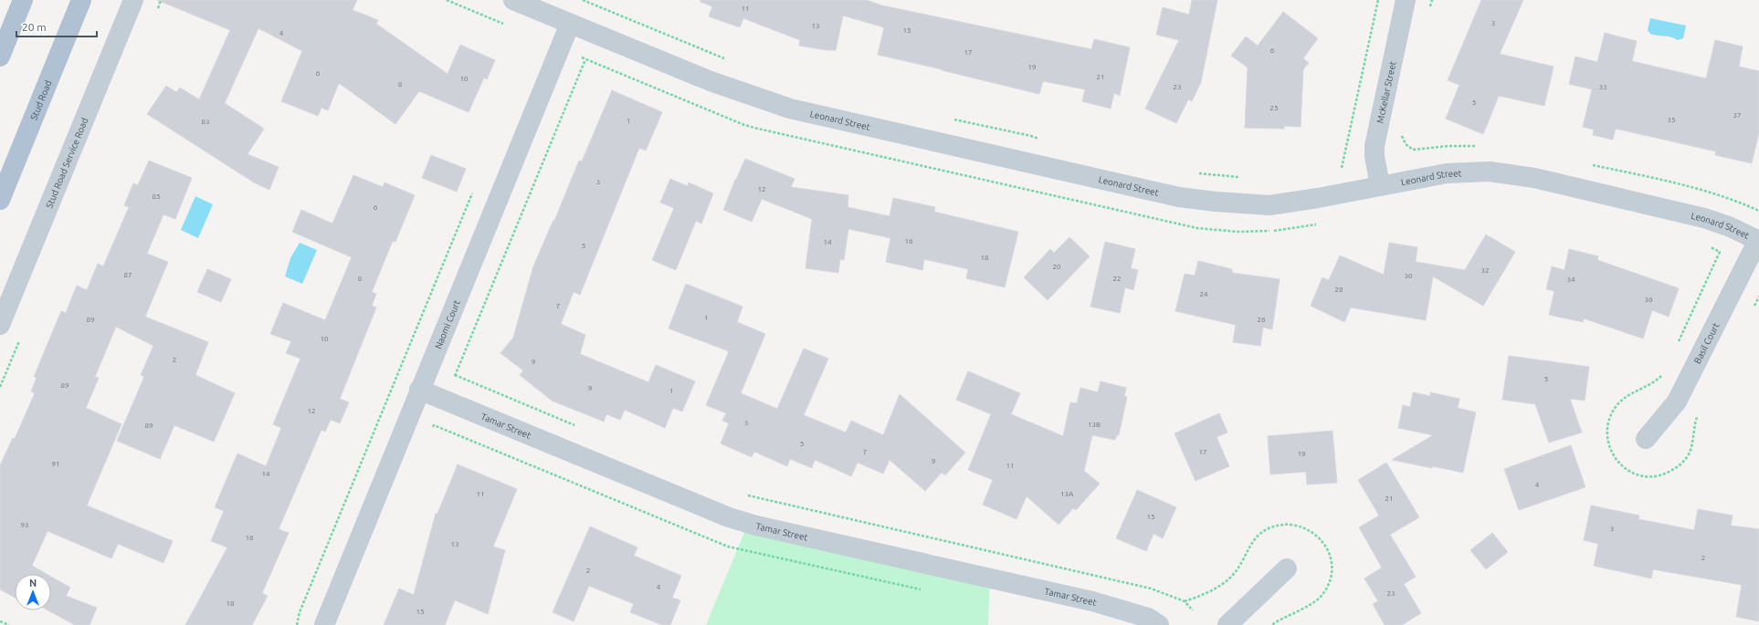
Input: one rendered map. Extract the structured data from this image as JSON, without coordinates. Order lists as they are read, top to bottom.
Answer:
{
  "streets": {
    "main road": ["Stud Road"],
    "street": [
      "McKellar Street",
      "Leonard Street",
      "Stud Road Service Road",
      "Naomi Court",
      "Basil Court",
      "Tamar Street"
    ]
  },
  "crossings": [
    ["McKellar Street", "Leonard Street"],
    ["Leonard Street", "Naomi Court"],
    ["Leonard Street", "Basil Court"],
    ["Naomi Court", "Tamar Street"]
  ],
  "house_numbers": [
    "11",
    "3",
    "13",
    "15",
    "4",
    "6",
    "17",
    "19",
    "6",
    "21",
    "10",
    "8",
    "23",
    "33",
    "5",
    "25",
    "37",
    "35",
    "1",
    "83",
    "3",
    "12",
    "85",
    "6",
    "16",
    "14",
    "5",
    "18",
    "20",
    "32",
    "87",
    "30",
    "8",
    "22",
    "34",
    "28",
    "24",
    "36",
    "7",
    "1",
    "89",
    "26",
    "10",
    "2",
    "9",
    "5",
    "89",
    "9",
    "1",
    "12",
    "3",
    "13B",
    "89",
    "5",
    "7",
    "17",
    "19",
    "9",
    "91",
    "11",
    "14",
    "4",
    "11",
    "13A",
    "21",
    "15",
    "93",
    "3",
    "16",
    "13",
    "2",
    "2",
    "4",
    "23",
    "18",
    "15"
  ],
  "scale_bar": "20 m",
  "north": "top"
}
